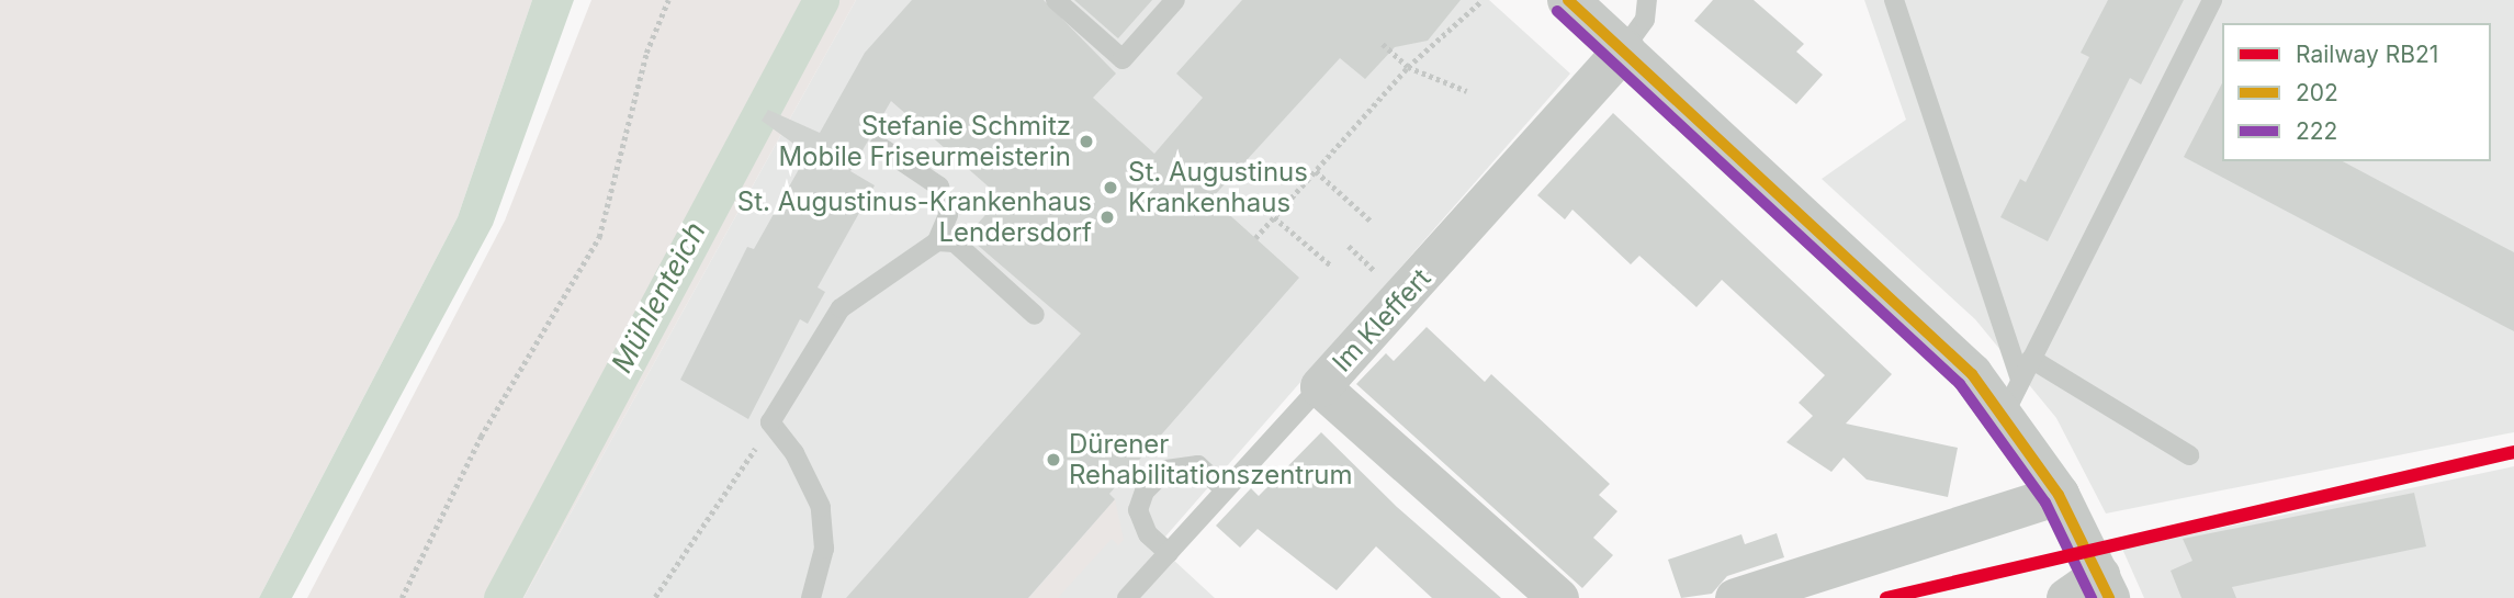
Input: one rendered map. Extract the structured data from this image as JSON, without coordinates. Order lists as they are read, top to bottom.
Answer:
{
  "streets": {
    "street": ["Im Kleffert"]
  },
  "water": ["Mühlenteich"],
  "places": [
    "Stefanie Schmitz Mobile Friseurmeisterin",
    "St. Augustinus Krankenhaus",
    "St. Augustinus-Krankenhaus Lendersdorf",
    "Dürener Rehabilitationszentrum"
  ],
  "lines": ["transit line 202", "transit line 222", "rail line RB21"],
  "legend": ["Railway RB21", "202", "222"]
}
